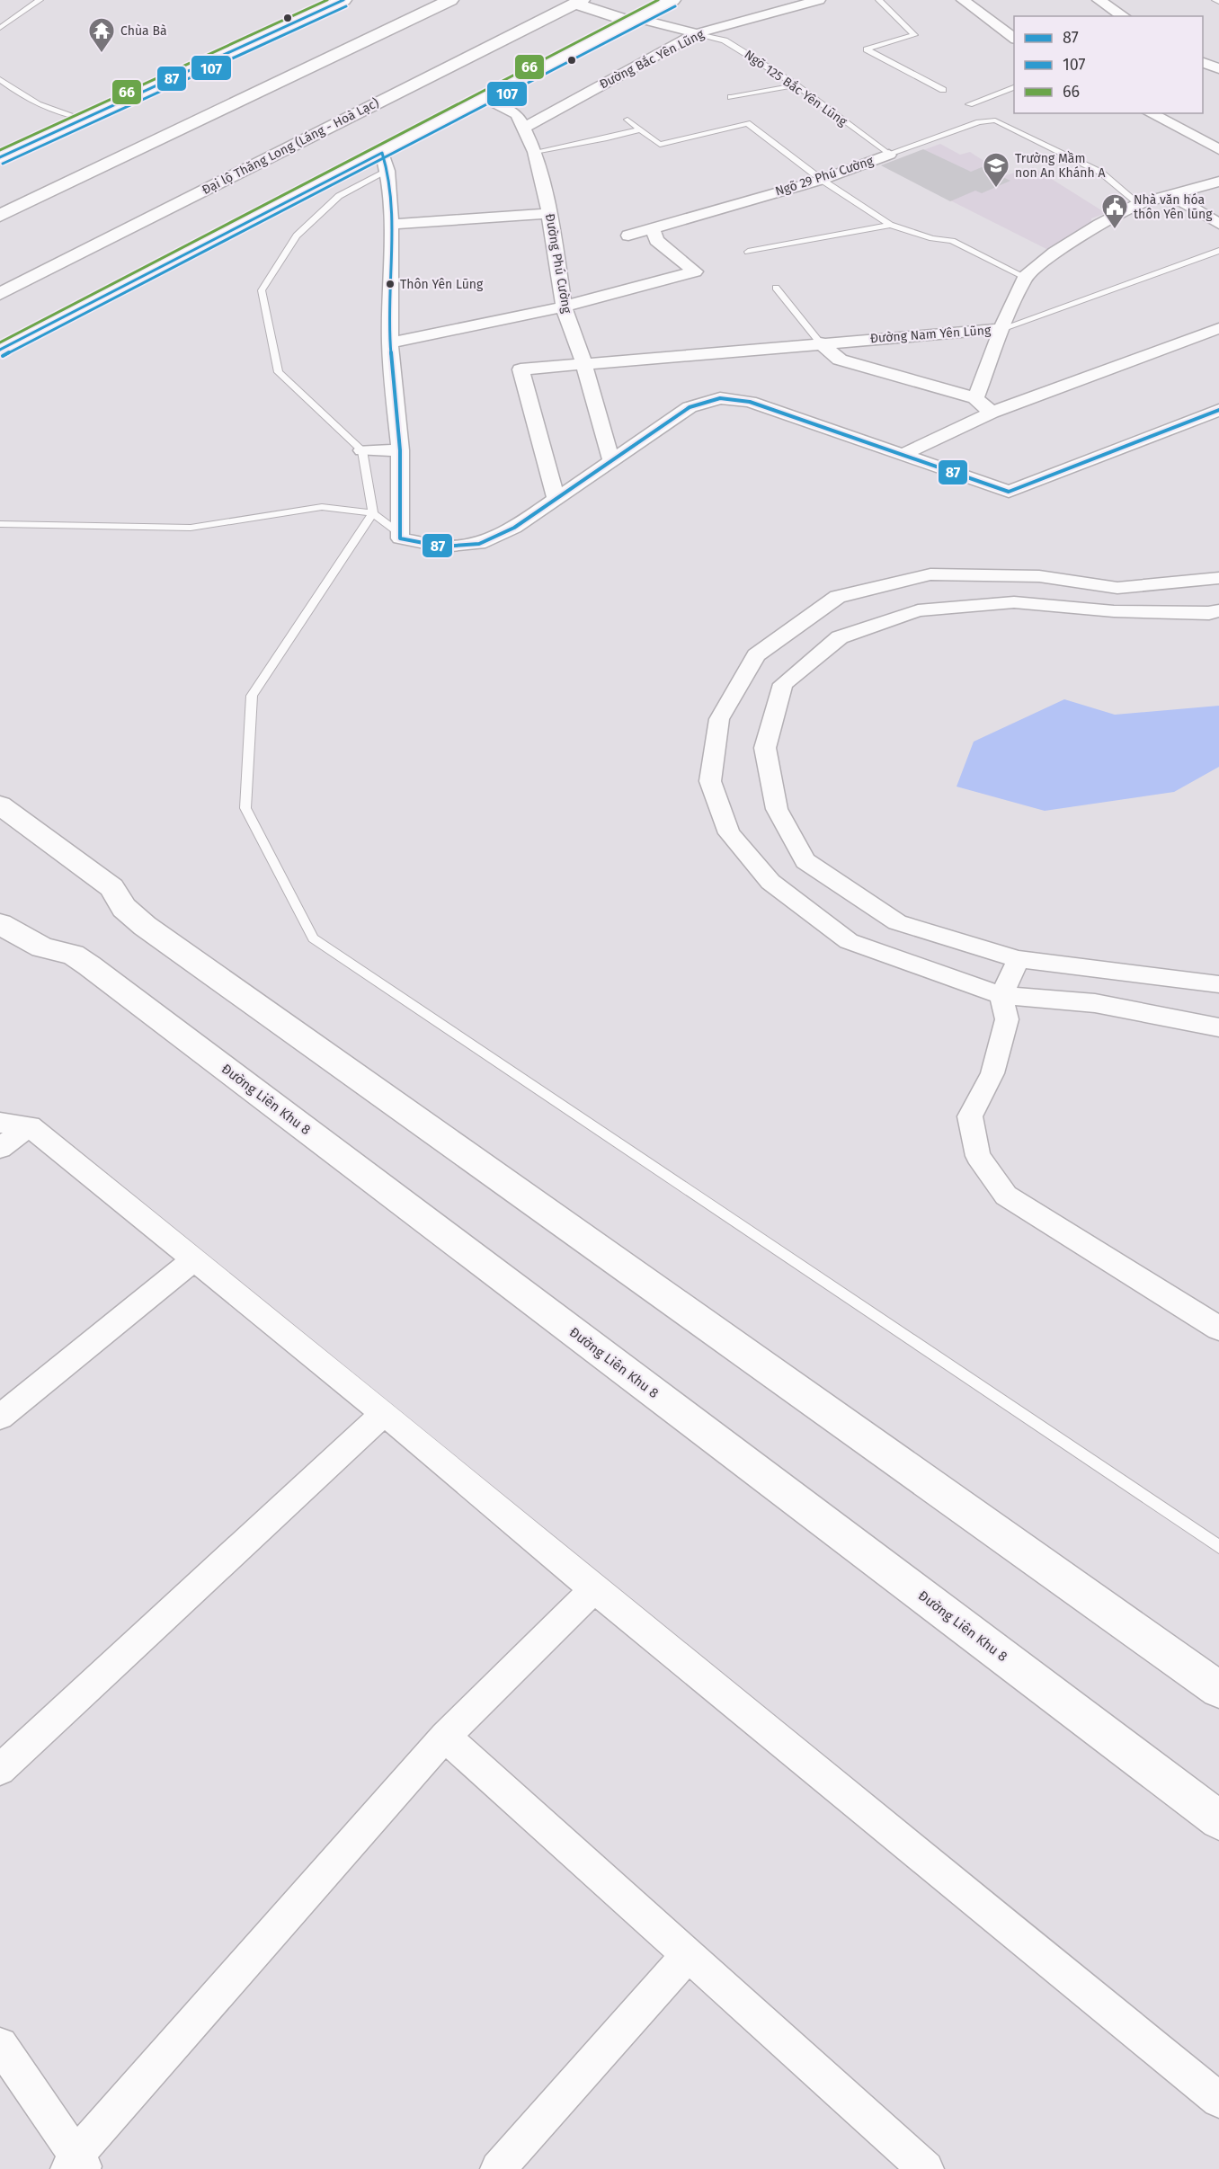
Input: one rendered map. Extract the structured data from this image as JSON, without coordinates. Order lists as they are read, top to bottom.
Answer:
{
  "streets": {
    "main road": ["Đại lộ Thăng Long (Láng - Hoà Lạc)", "Đường Liên Khu 8"],
    "street": [
      "Đường Bắc Yên Lũng",
      "Ngõ 29 Phú Cường",
      "Đường Phú Cường",
      "Đường Nam Yên Lũng"
    ],
    "lane": ["Ngõ 125 Bắc Yên Lũng"]
  },
  "crossings": [
    ["Đường Bắc Yên Lũng", "Ngõ 125 Bắc Yên Lũng"],
    ["Đường Bắc Yên Lũng", "Đường Phú Cường"],
    ["Ngõ 125 Bắc Yên Lũng", "Ngõ 29 Phú Cường"],
    ["Ngõ 29 Phú Cường", "Đường Nam Yên Lũng"],
    ["Đường Phú Cường", "Đường Nam Yên Lũng"]
  ],
  "places": {
    "temple": ["Chùa Bà"],
    "school or university": ["Trường Mầm non An Khánh A"],
    "public building": ["Nhà văn hóa thôn Yên lũng"],
    "other": ["Thôn Yên Lũng"]
  },
  "lines": ["transit line 87", "transit line 66", "transit line 107"],
  "legend": ["87", "107", "66"]
}
